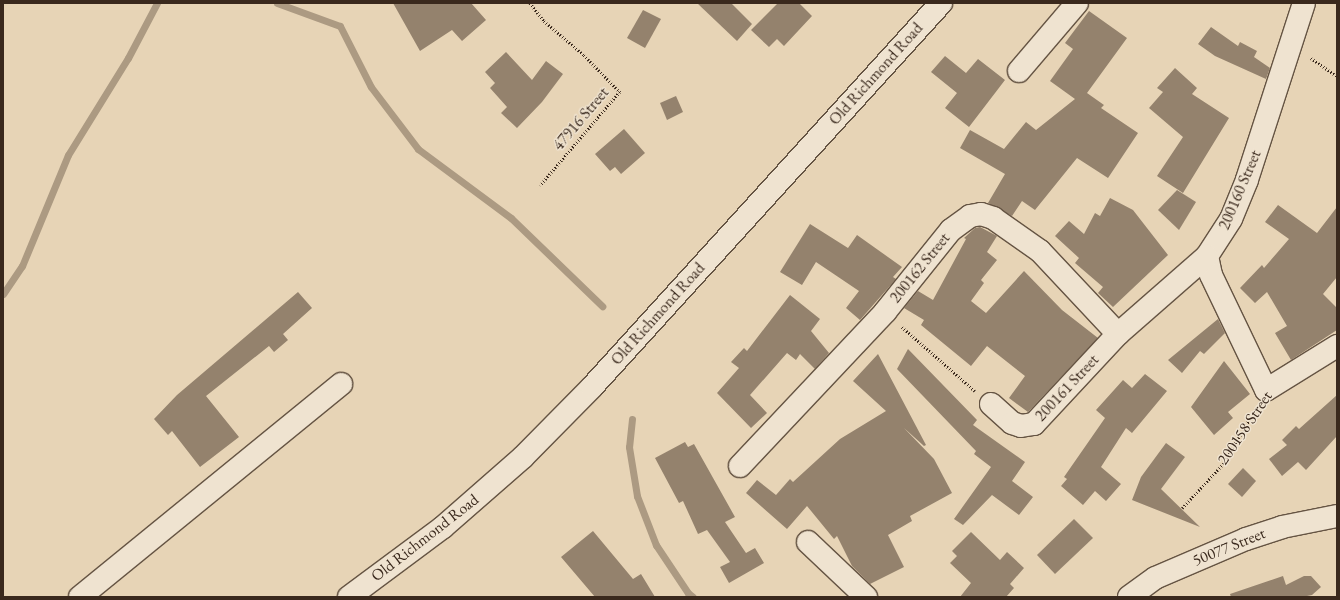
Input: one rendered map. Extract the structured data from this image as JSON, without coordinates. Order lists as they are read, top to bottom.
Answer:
{
  "streets": {
    "street": [
      "Old Richmond Road",
      "200160 Street",
      "200162 Street",
      "200161 Street",
      "200158 Street",
      "50077 Street"
    ],
    "path": ["47916 Street"]
  },
  "crossings": [
    ["200160 Street", "200161 Street"],
    ["200162 Street", "200161 Street"]
  ]
}
